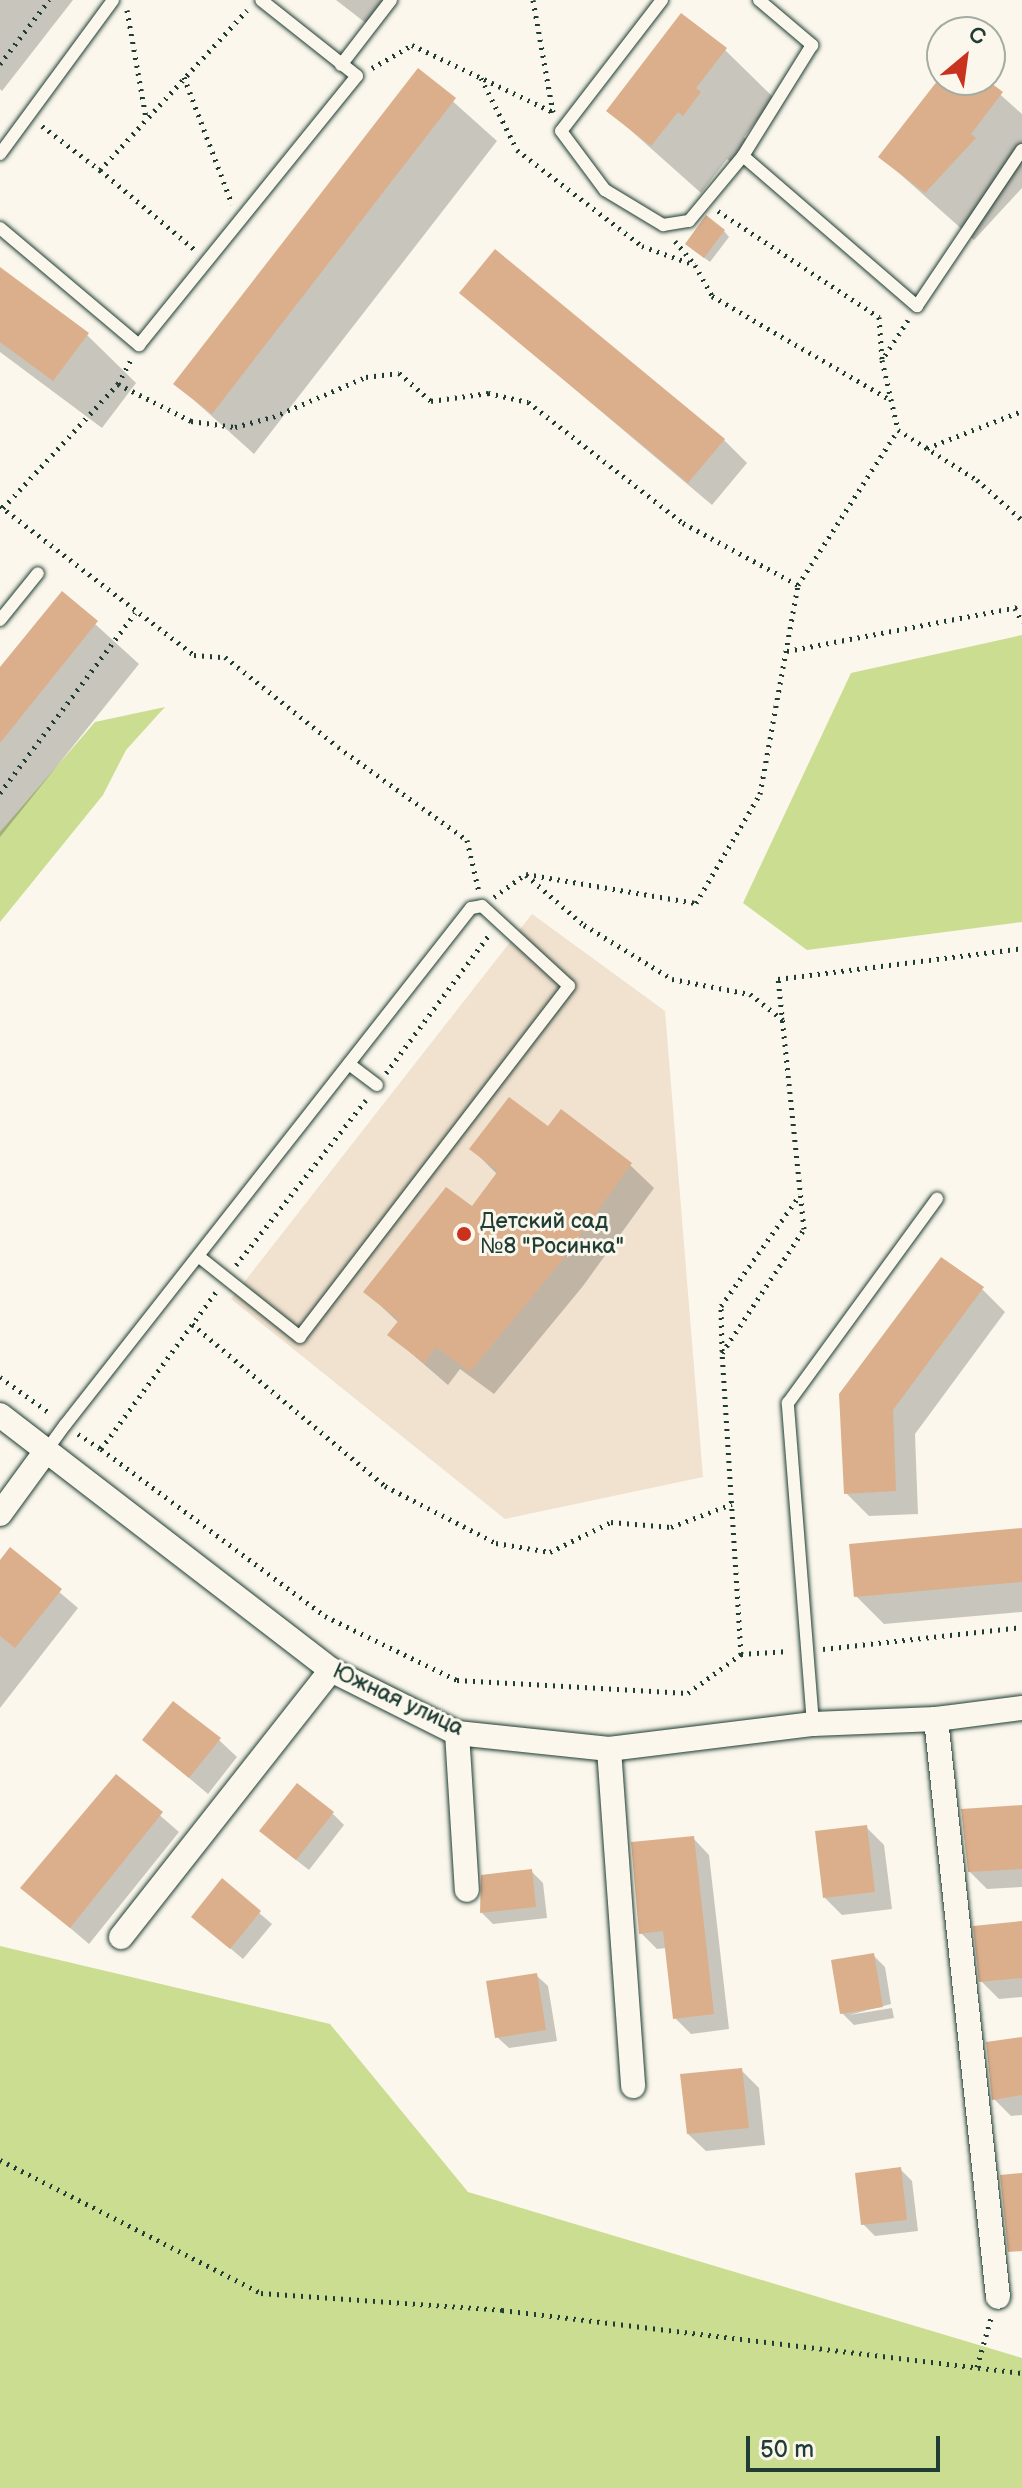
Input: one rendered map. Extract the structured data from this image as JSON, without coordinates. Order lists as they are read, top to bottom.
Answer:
{
  "streets": {
    "street": ["Южная улица"]
  },
  "places": ["Детский сад №8 \"Росинка\""],
  "scale_bar": "50 m",
  "north": "top right"
}
